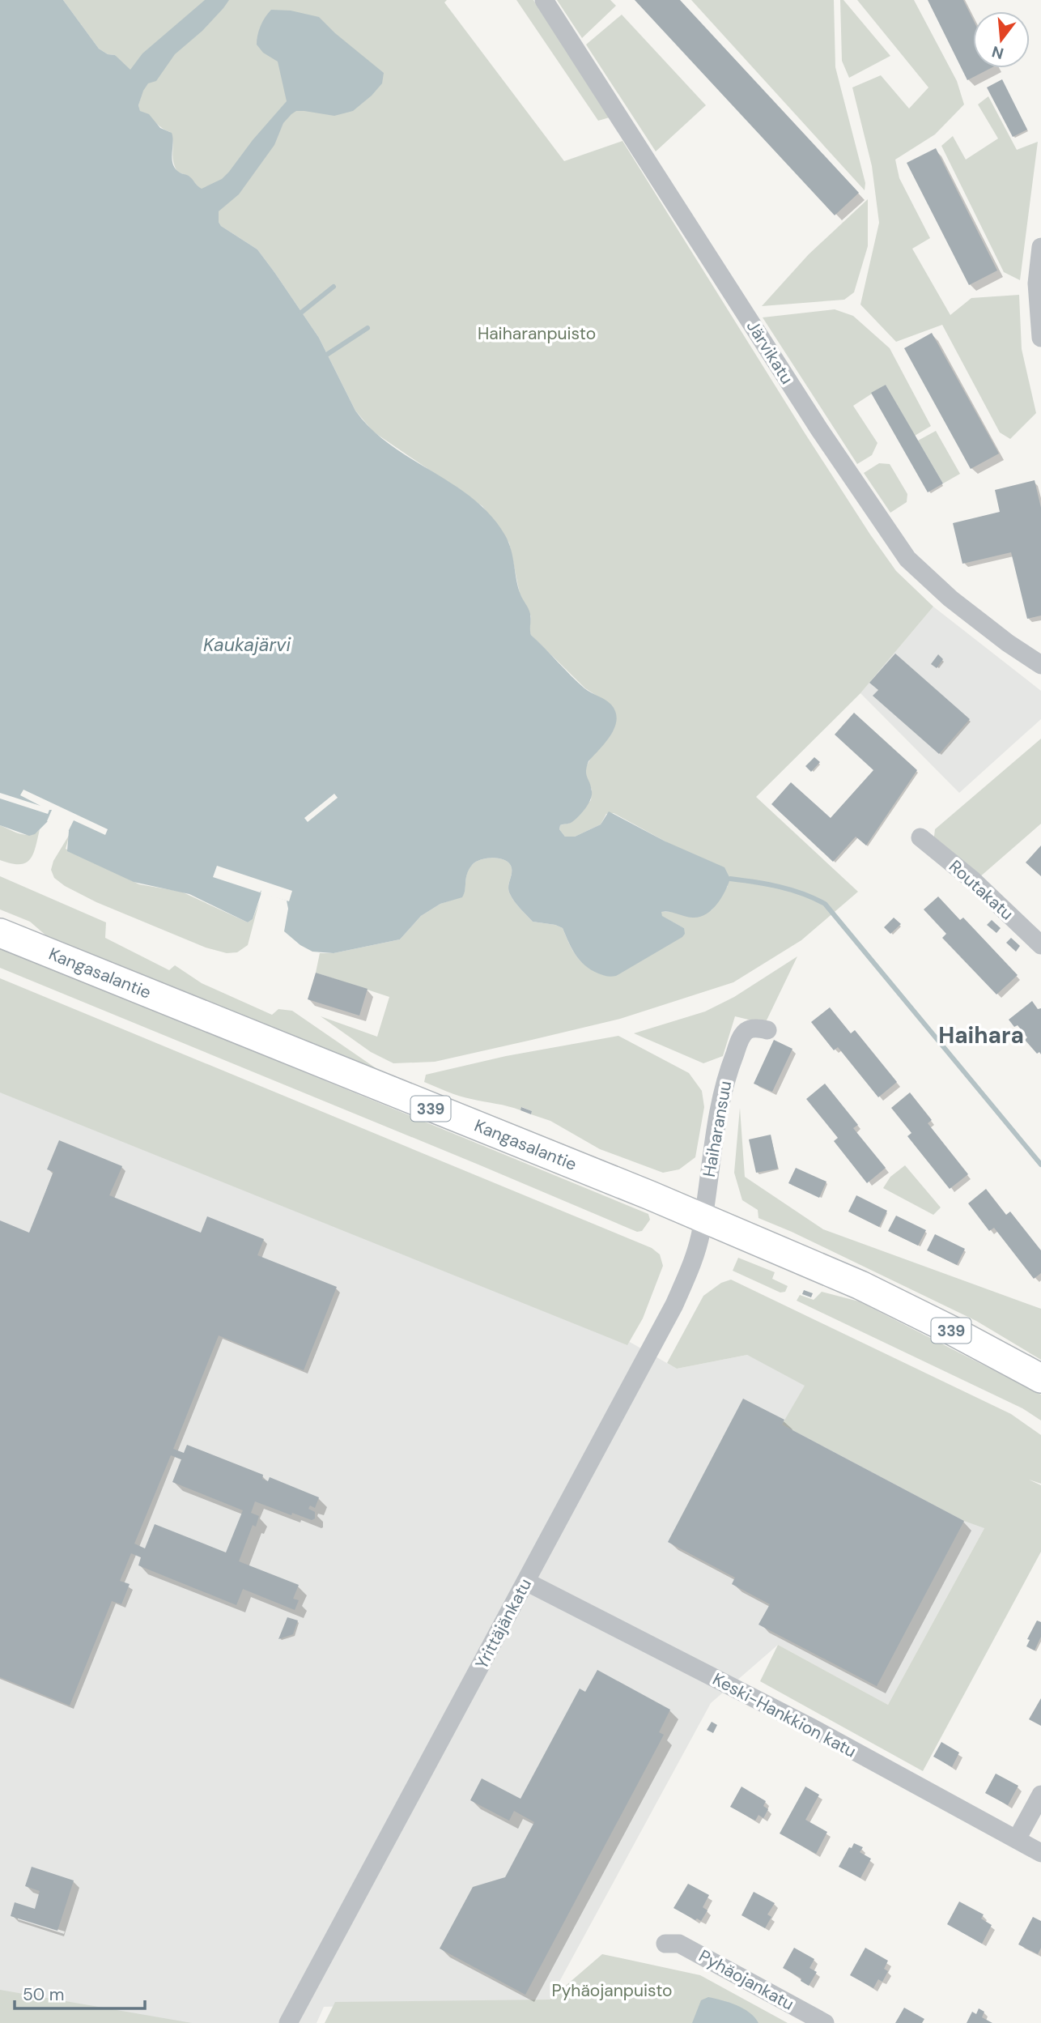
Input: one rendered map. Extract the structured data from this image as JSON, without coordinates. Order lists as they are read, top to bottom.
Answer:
{
  "streets": {
    "main road": ["Kangasalantie", "339"],
    "street": [
      "Järvikatu",
      "Routakatu",
      "Haiharansuu",
      "Yrittäjänkatu",
      "Keski-Hankkion katu",
      "Pyhäojankatu"
    ]
  },
  "crossings": [
    ["Kangasalantie", "Haiharansuu"],
    ["Kangasalantie", "Yrittäjänkatu"],
    ["Haiharansuu", "Yrittäjänkatu"],
    ["Yrittäjänkatu", "Keski-Hankkion katu"]
  ],
  "districts": ["Haihara"],
  "water": ["Kaukajärvi"],
  "parks": ["Haiharanpuisto", "Pyhäojanpuisto"],
  "scale_bar": "50 m",
  "north": "bottom"
}
